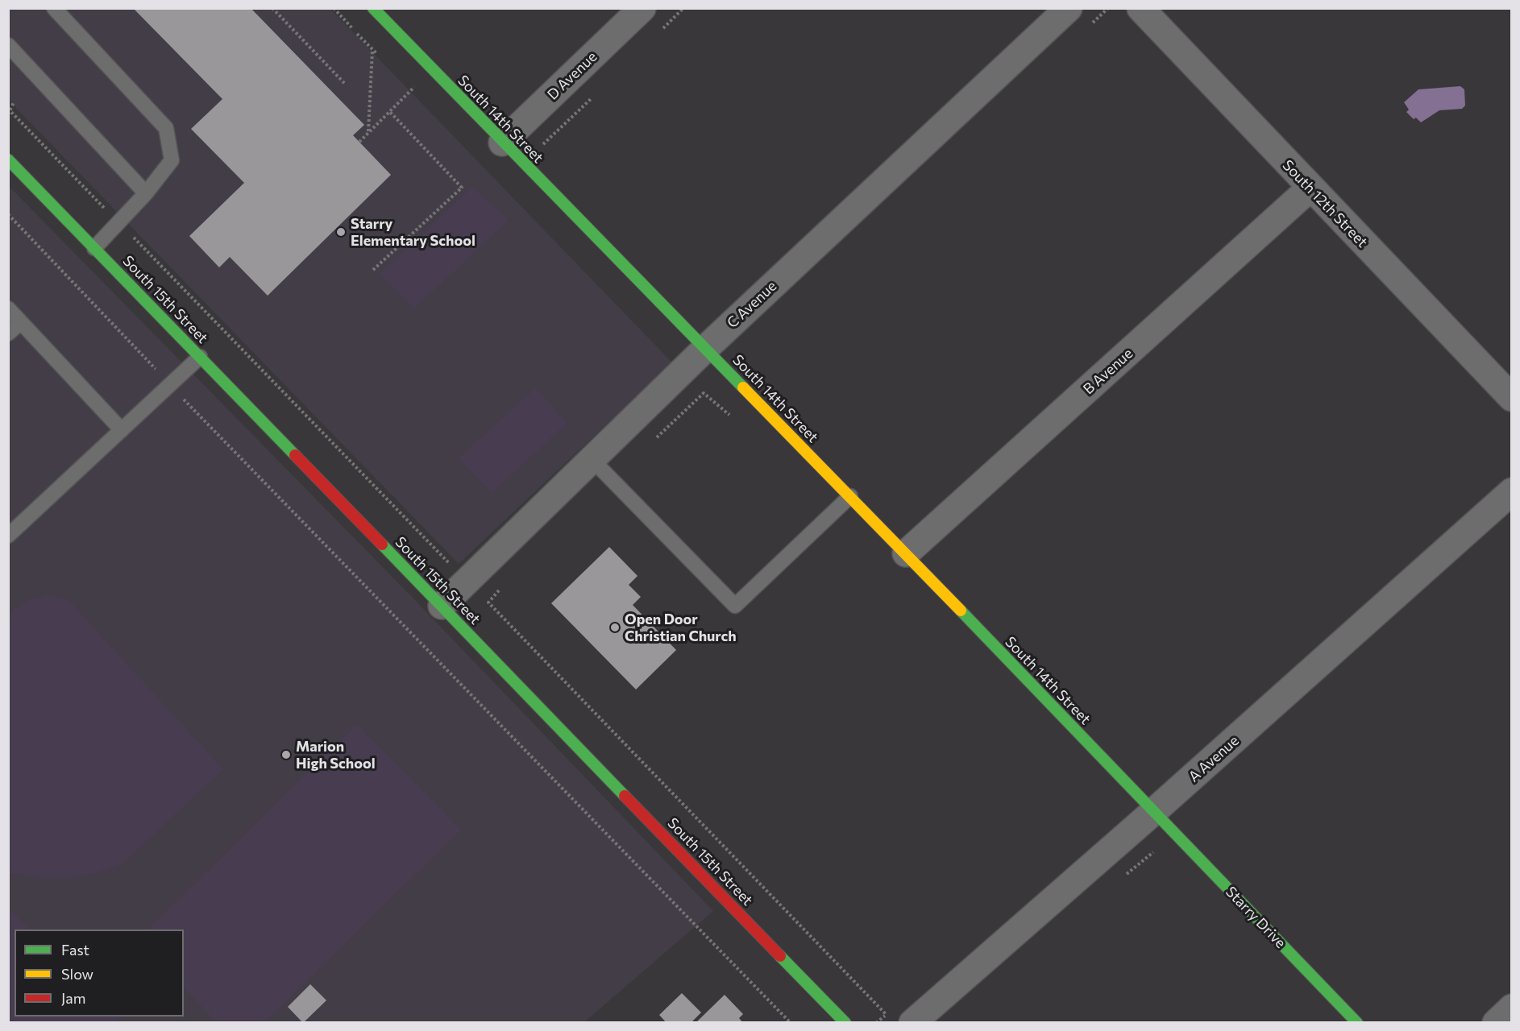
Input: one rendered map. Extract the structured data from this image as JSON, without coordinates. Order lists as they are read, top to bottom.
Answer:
{
  "streets": {
    "street": [
      "D Avenue",
      "South 14th Street",
      "South 12th Street",
      "South 15th Street",
      "C Avenue",
      "B Avenue",
      "A Avenue",
      "Starry Drive"
    ]
  },
  "crossings": [
    ["D Avenue", "South 14th Street"],
    ["South 14th Street", "C Avenue"],
    ["South 14th Street", "B Avenue"],
    ["South 14th Street", "A Avenue"],
    ["South 14th Street", "Starry Drive"],
    ["South 12th Street", "B Avenue"],
    ["South 15th Street", "C Avenue"],
    ["A Avenue", "Starry Drive"]
  ],
  "places": ["Starry Elementary School", "Open Door Christian Church", "Marion High School"],
  "legend": ["Fast", "Slow", "Jam"]
}
